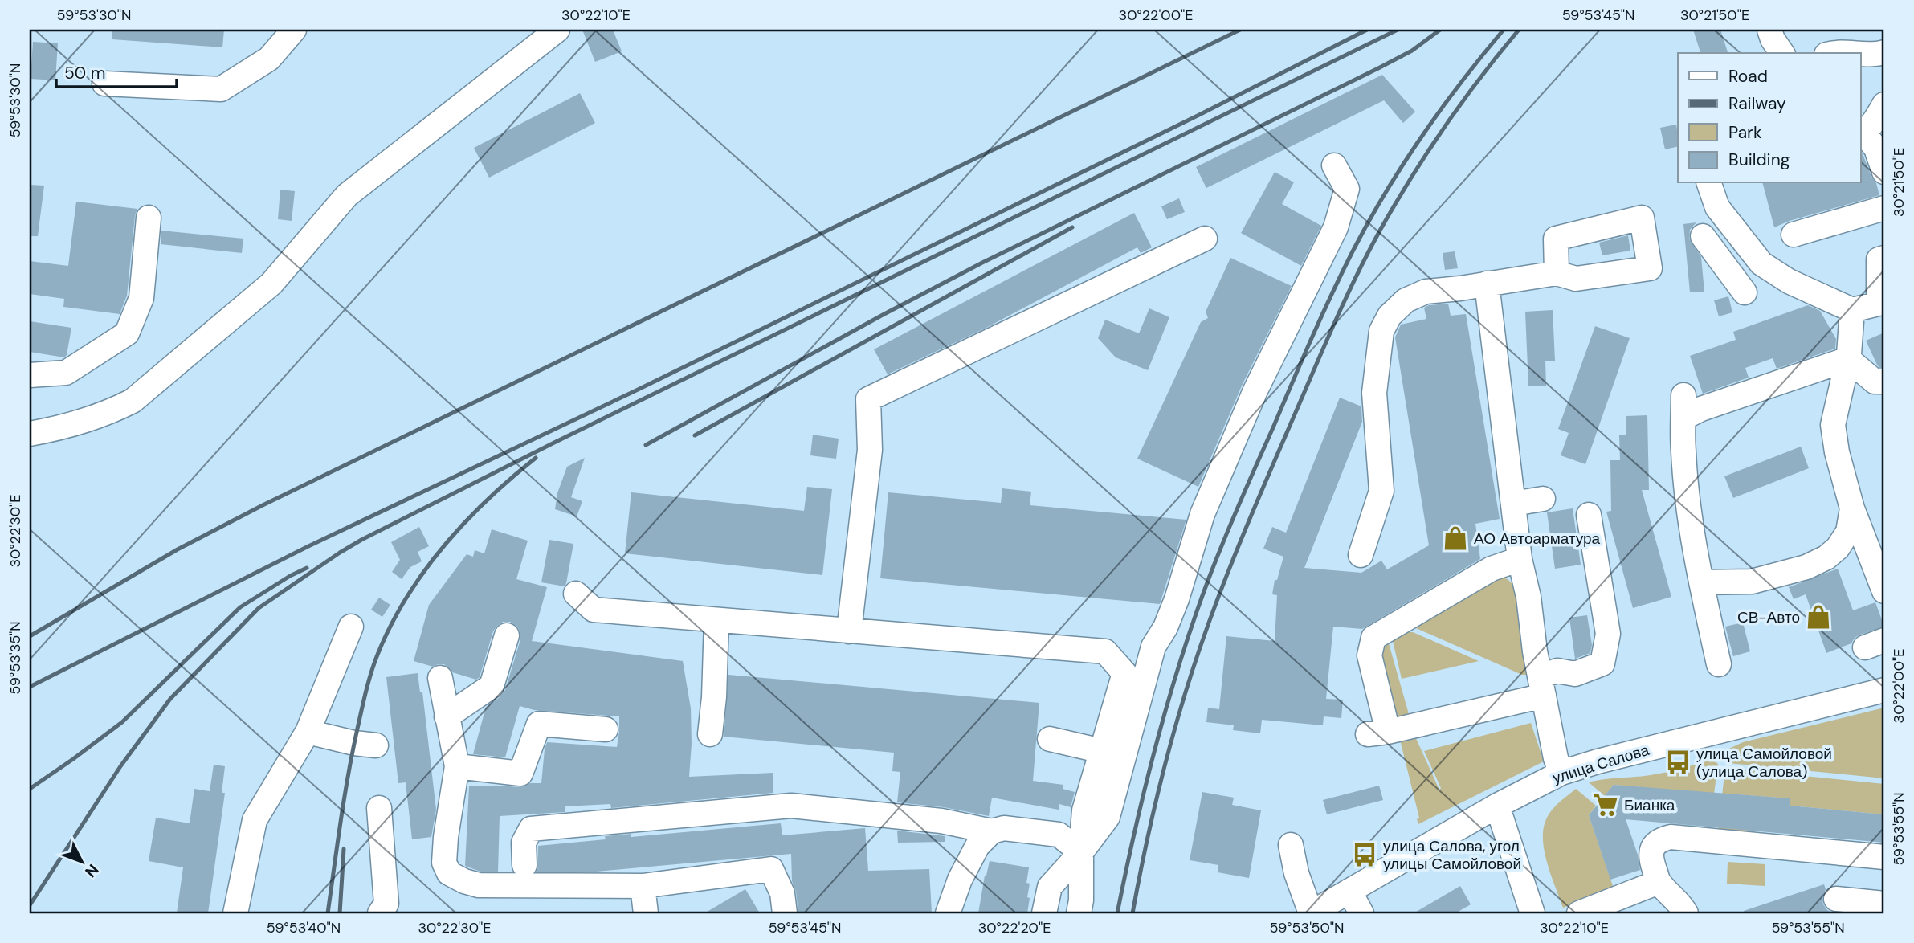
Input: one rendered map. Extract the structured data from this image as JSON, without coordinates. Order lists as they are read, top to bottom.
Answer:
{
  "streets": {
    "street": ["улица Салова"]
  },
  "places": {
    "shop": ["АО Автоарматура", "СВ-Авто"],
    "bus stop": ["улица Самойловой (улица Салова)", "улица Салова, угол улицы Самойловой"],
    "supermarket": ["Бианка"]
  },
  "legend": [
    "Road",
    "Railway",
    "Park",
    "Building"
  ],
  "scale_bar": "50 m",
  "north": "bottom right",
  "coordinates": [
    "59°53'30\"N",
    "30°22'10\"E",
    "30°22'00\"E",
    "59°53'45\"N",
    "30°21'50\"E",
    "30°22'30\"E",
    "59°53'35\"N",
    "59°53'55\"N",
    "59°53'40\"N",
    "30°22'20\"E",
    "59°53'50\"N"
  ]
}
